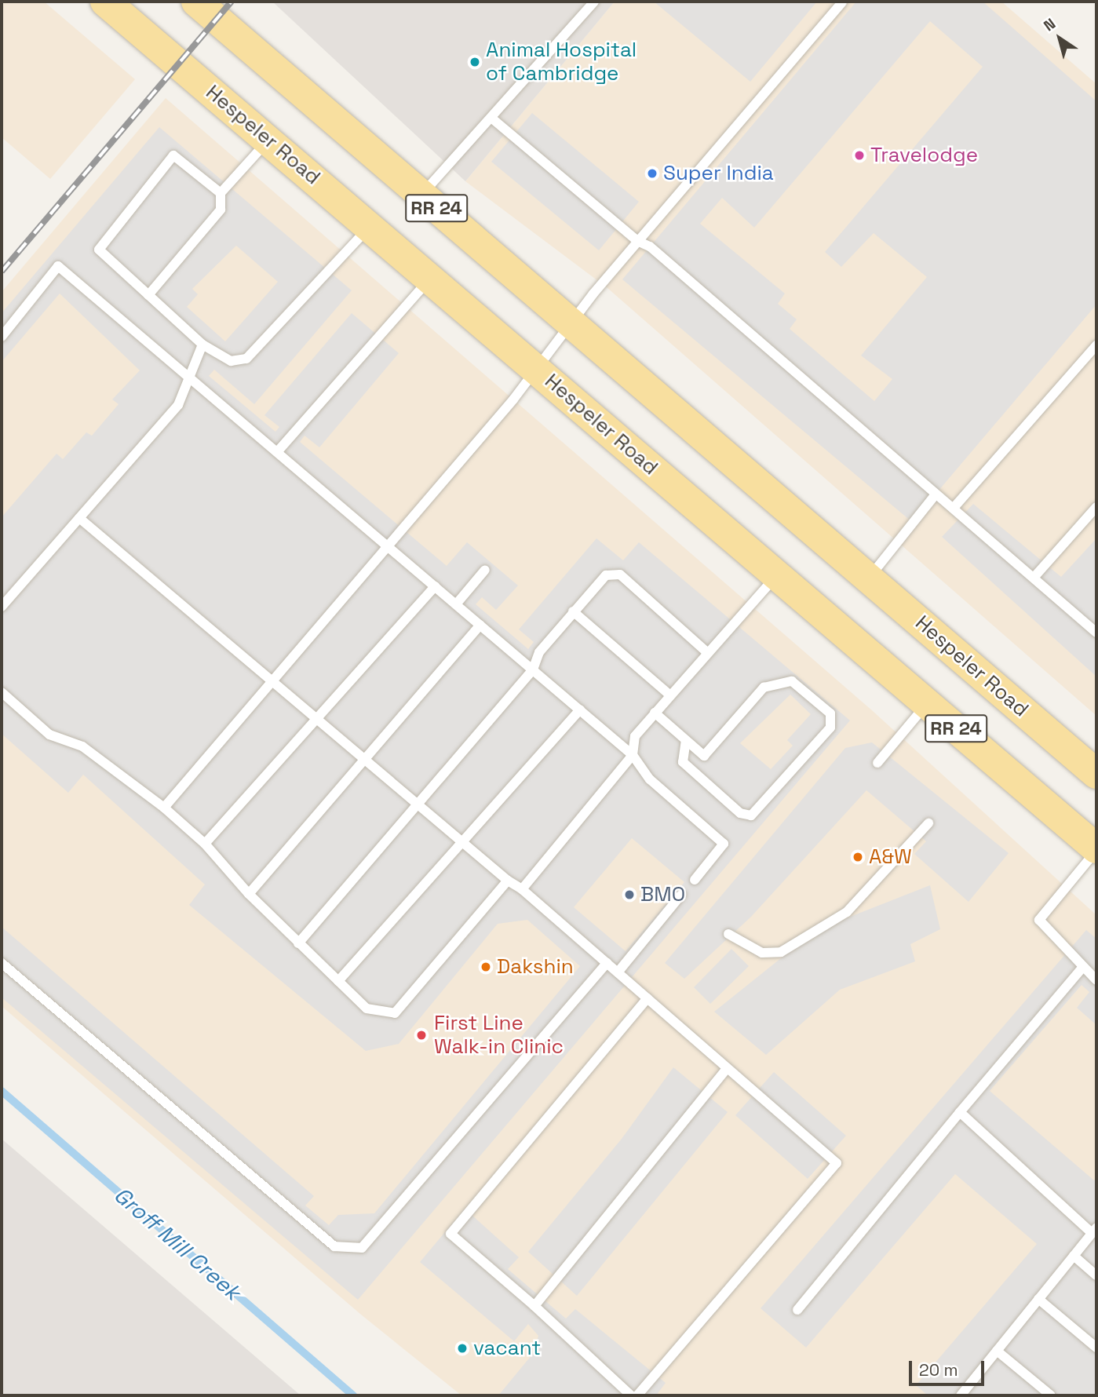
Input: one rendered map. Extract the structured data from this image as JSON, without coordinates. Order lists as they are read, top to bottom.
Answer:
{
  "streets": {
    "main road": ["Hespeler Road", "RR 24"]
  },
  "water": ["Groff Mill Creek"],
  "places": [
    "Animal Hospital of Cambridge",
    "Travelodge",
    "Super India",
    "A&W",
    "BMO",
    "Dakshin",
    "First Line Walk-in Clinic",
    "vacant"
  ],
  "scale_bar": "20 m",
  "north": "top left"
}
